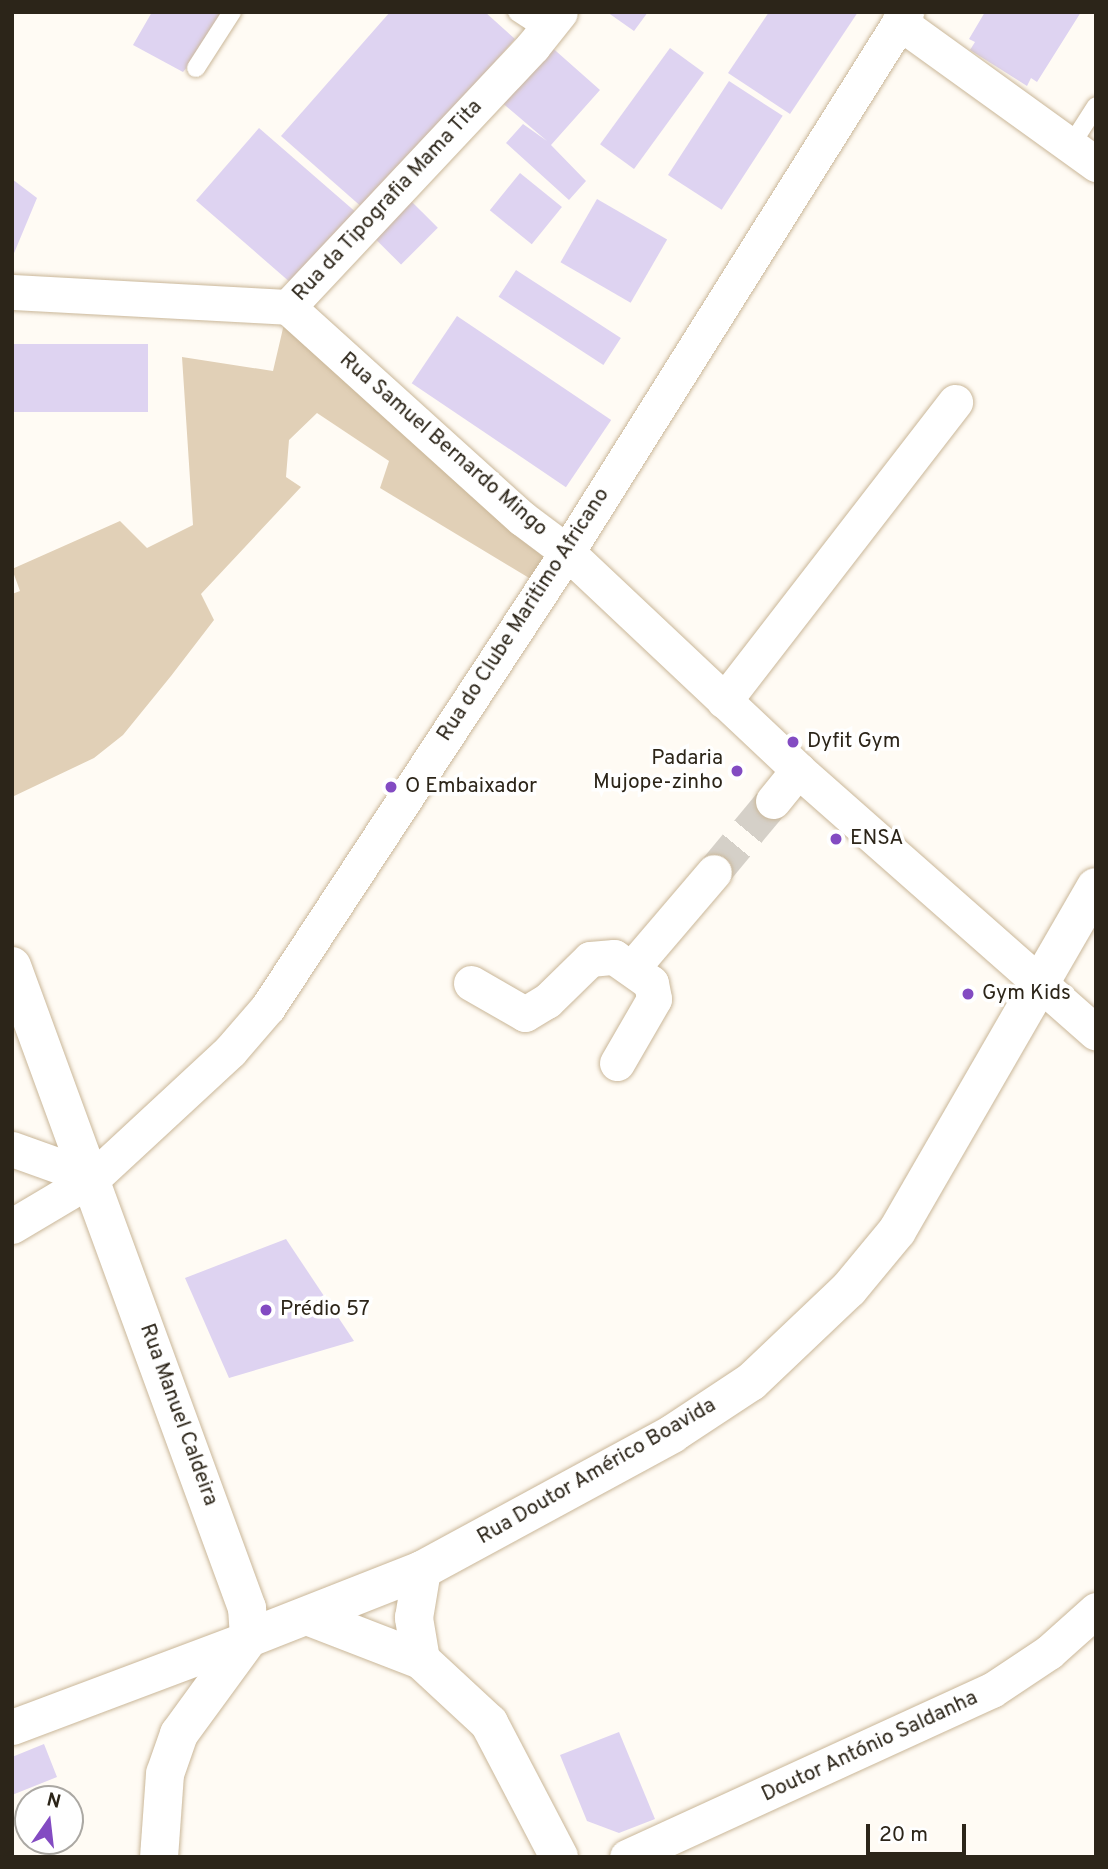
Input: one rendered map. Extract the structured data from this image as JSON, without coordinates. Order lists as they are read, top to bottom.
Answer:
{
  "streets": {
    "street": [
      "Rua da Tipografia Mama Tita",
      "Rua Samuel Bernardo Mingo",
      "Rua do Clube Maritimo Africano",
      "Rua Manuel Caldeira",
      "Rua Doutor Américo Boavida",
      "Doutor António Saldanha"
    ]
  },
  "crossings": [
    ["Rua da Tipografia Mama Tita", "Rua Samuel Bernardo Mingo"],
    ["Rua Samuel Bernardo Mingo", "Rua do Clube Maritimo Africano"],
    ["Rua Samuel Bernardo Mingo", "Rua Doutor Américo Boavida"],
    ["Rua do Clube Maritimo Africano", "Rua Manuel Caldeira"],
    ["Rua Manuel Caldeira", "Rua Doutor Américo Boavida"]
  ],
  "places": [
    "Dyfit Gym",
    "Padaria Mujope-zinho",
    "O Embaixador",
    "ENSA",
    "Gym Kids",
    "Prédio 57"
  ],
  "scale_bar": "20 m",
  "north": "top"
}
